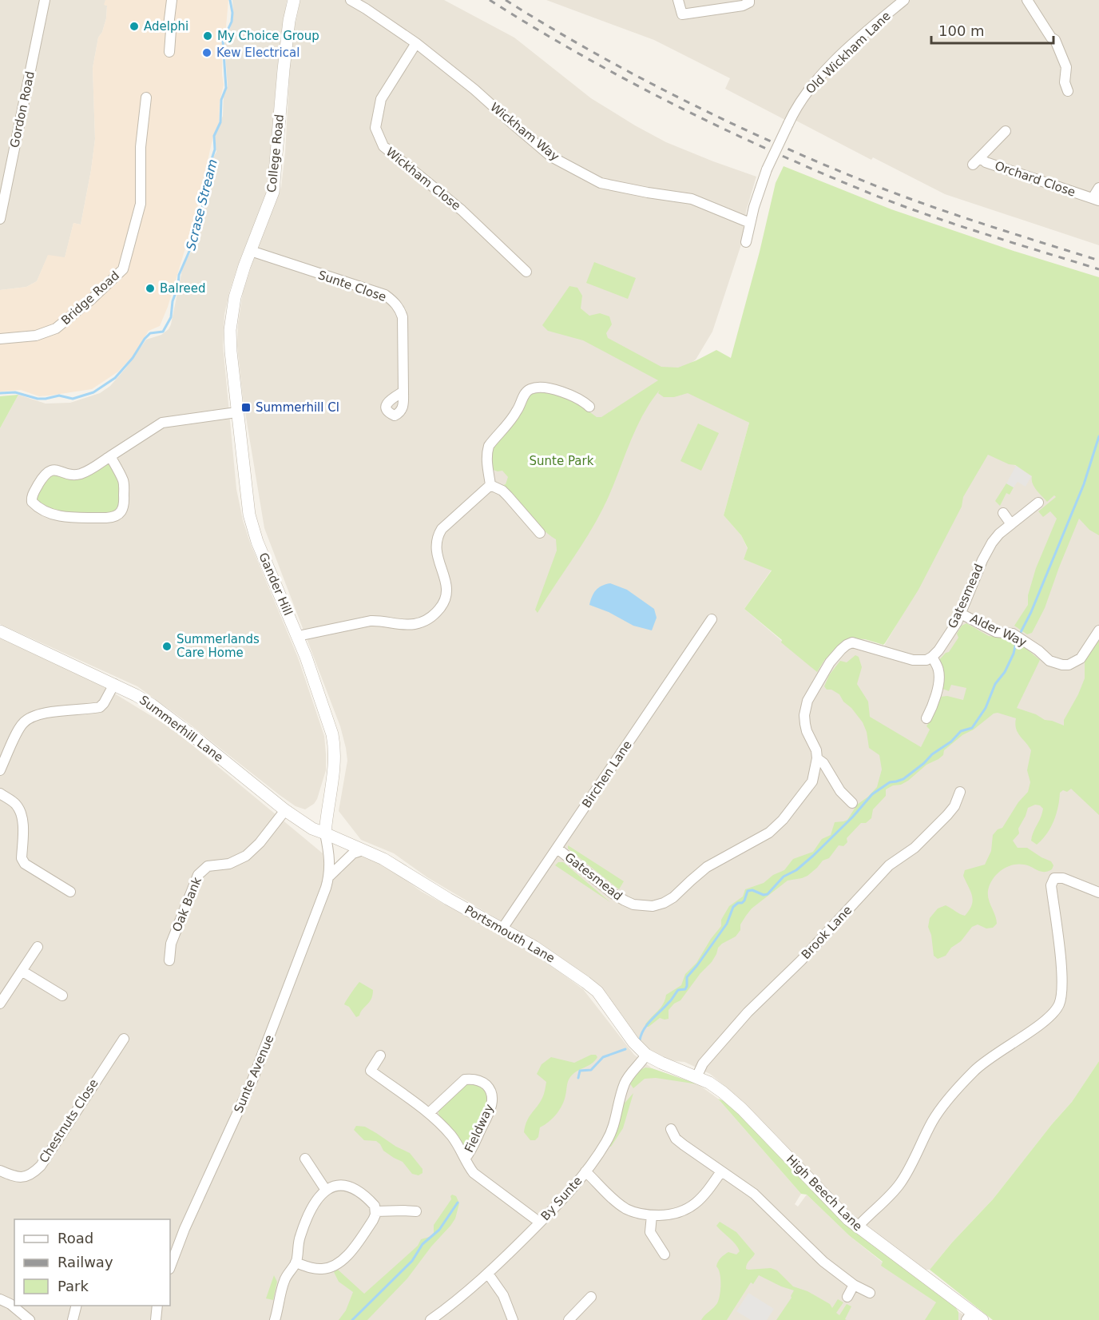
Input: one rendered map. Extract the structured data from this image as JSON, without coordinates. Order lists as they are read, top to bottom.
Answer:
{
  "streets": {
    "street": [
      "Old Wickham Lane",
      "Gordon Road",
      "Wickham Way",
      "College Road",
      "Wickham Close",
      "Orchard Close",
      "Sunte Close",
      "Bridge Road",
      "Gander Hill",
      "Gatesmead",
      "Alder Way",
      "Summerhill Lane",
      "Birchen Lane",
      "Oak Bank",
      "Brook Lane",
      "Portsmouth Lane",
      "Sunte Avenue",
      "Chestnuts Close",
      "Fieldway",
      "High Beech Lane",
      "By Sunte"
    ]
  },
  "crossings": [
    ["Old Wickham Lane", "Wickham Way"],
    ["Wickham Way", "Wickham Close"],
    ["College Road", "Sunte Close"],
    ["College Road", "Gander Hill"],
    ["Gander Hill", "Summerhill Lane"],
    ["Gander Hill", "Portsmouth Lane"],
    ["Gander Hill", "Sunte Avenue"],
    ["Gatesmead", "Alder Way"],
    ["Gatesmead", "Birchen Lane"],
    ["Summerhill Lane", "Oak Bank"],
    ["Summerhill Lane", "Portsmouth Lane"],
    ["Summerhill Lane", "Sunte Avenue"],
    ["Birchen Lane", "Portsmouth Lane"],
    ["Brook Lane", "High Beech Lane"],
    ["Portsmouth Lane", "Sunte Avenue"],
    ["Portsmouth Lane", "High Beech Lane"],
    ["Portsmouth Lane", "By Sunte"],
    ["Fieldway", "By Sunte"]
  ],
  "water": ["Scrase Stream"],
  "parks": ["Sunte Park"],
  "places": {
    "other": [
      "Adelphi",
      "My Choice Group",
      "Kew Electrical",
      "Balreed",
      "Summerlands Care Home"
    ],
    "transit": ["Summerhill Cl"]
  },
  "legend": ["Road", "Railway", "Park"],
  "scale_bar": "100 m"
}
